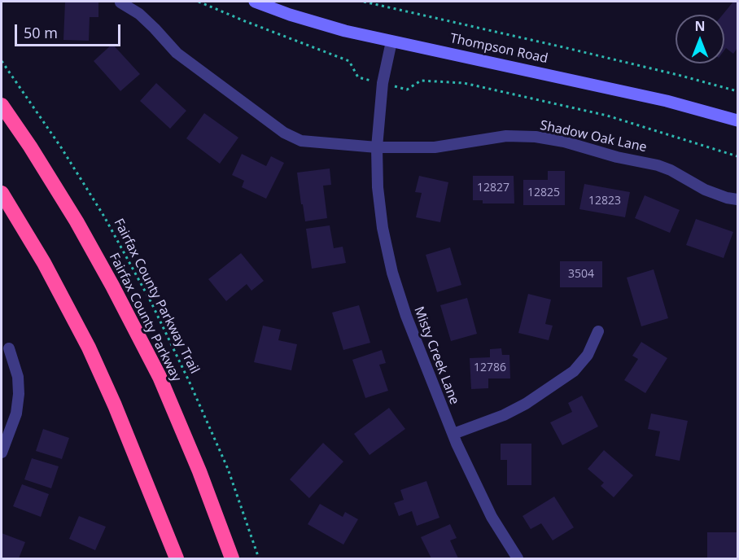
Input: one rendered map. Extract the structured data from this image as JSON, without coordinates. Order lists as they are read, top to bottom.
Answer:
{
  "streets": {
    "highway": ["Fairfax County Parkway"],
    "street": ["Thompson Road", "Shadow Oak Lane", "Misty Creek Lane"],
    "path": ["Fairfax County Parkway Trail"]
  },
  "crossings": [
    ["Thompson Road", "Misty Creek Lane"],
    ["Shadow Oak Lane", "Misty Creek Lane"]
  ],
  "house_numbers": [
    "12827",
    "12825",
    "12823",
    "3504",
    "12786"
  ],
  "scale_bar": "50 m",
  "north": "top"
}
